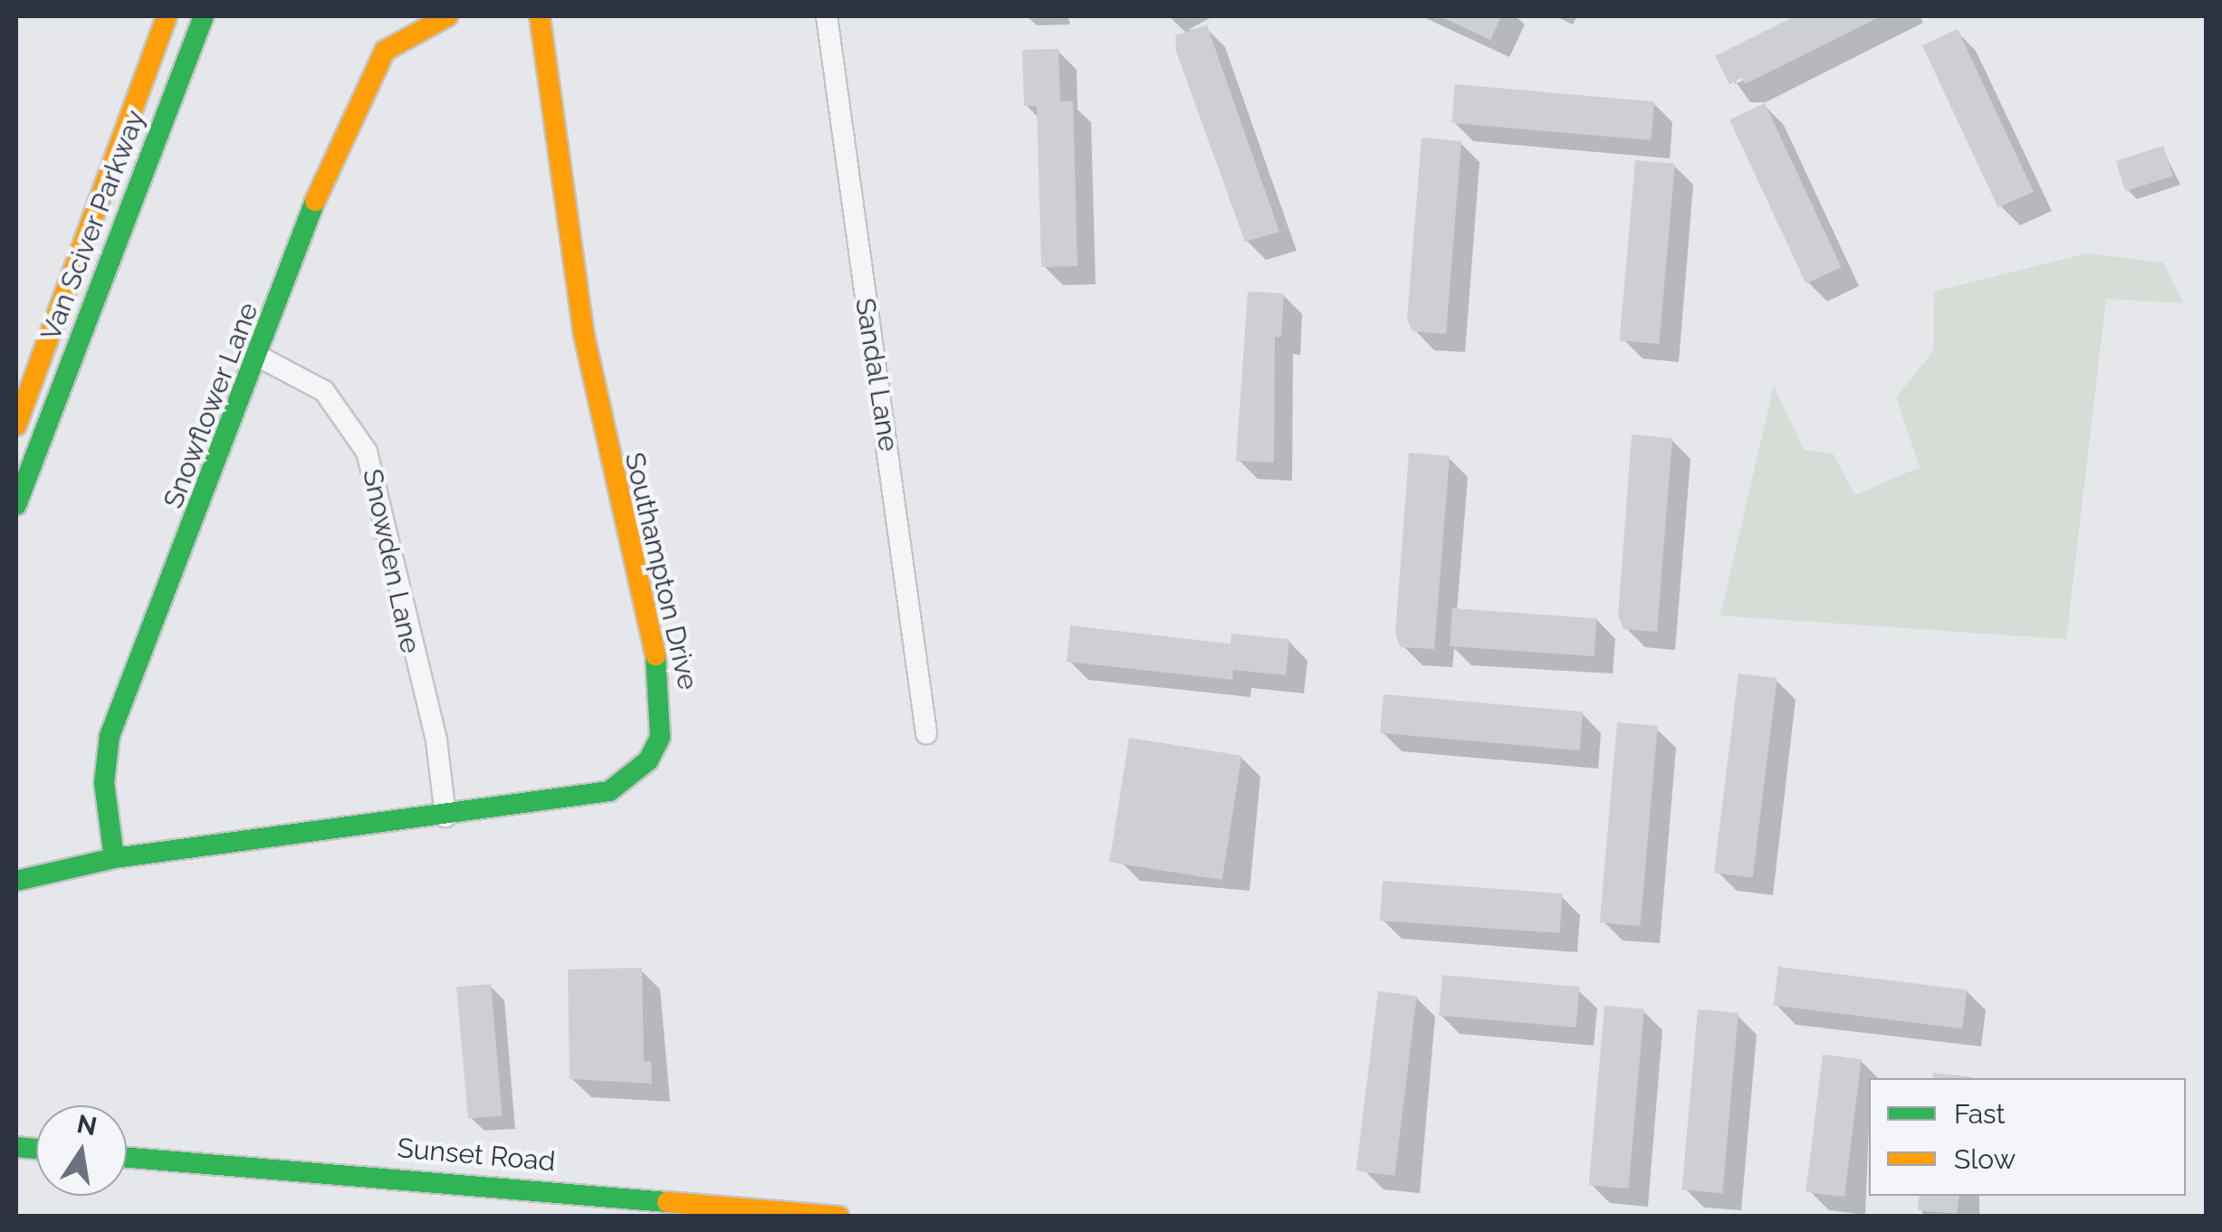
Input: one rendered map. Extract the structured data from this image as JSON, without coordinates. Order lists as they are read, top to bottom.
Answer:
{
  "streets": {
    "street": [
      "Van Sciver Parkway",
      "Sandal Lane",
      "Snowflower Lane",
      "Snowden Lane",
      "Southampton Drive",
      "Sunset Road"
    ]
  },
  "crossings": [
    ["Snowflower Lane", "Snowden Lane"],
    ["Snowflower Lane", "Southampton Drive"],
    ["Snowden Lane", "Southampton Drive"]
  ],
  "legend": ["Fast", "Slow"],
  "north": "top"
}
